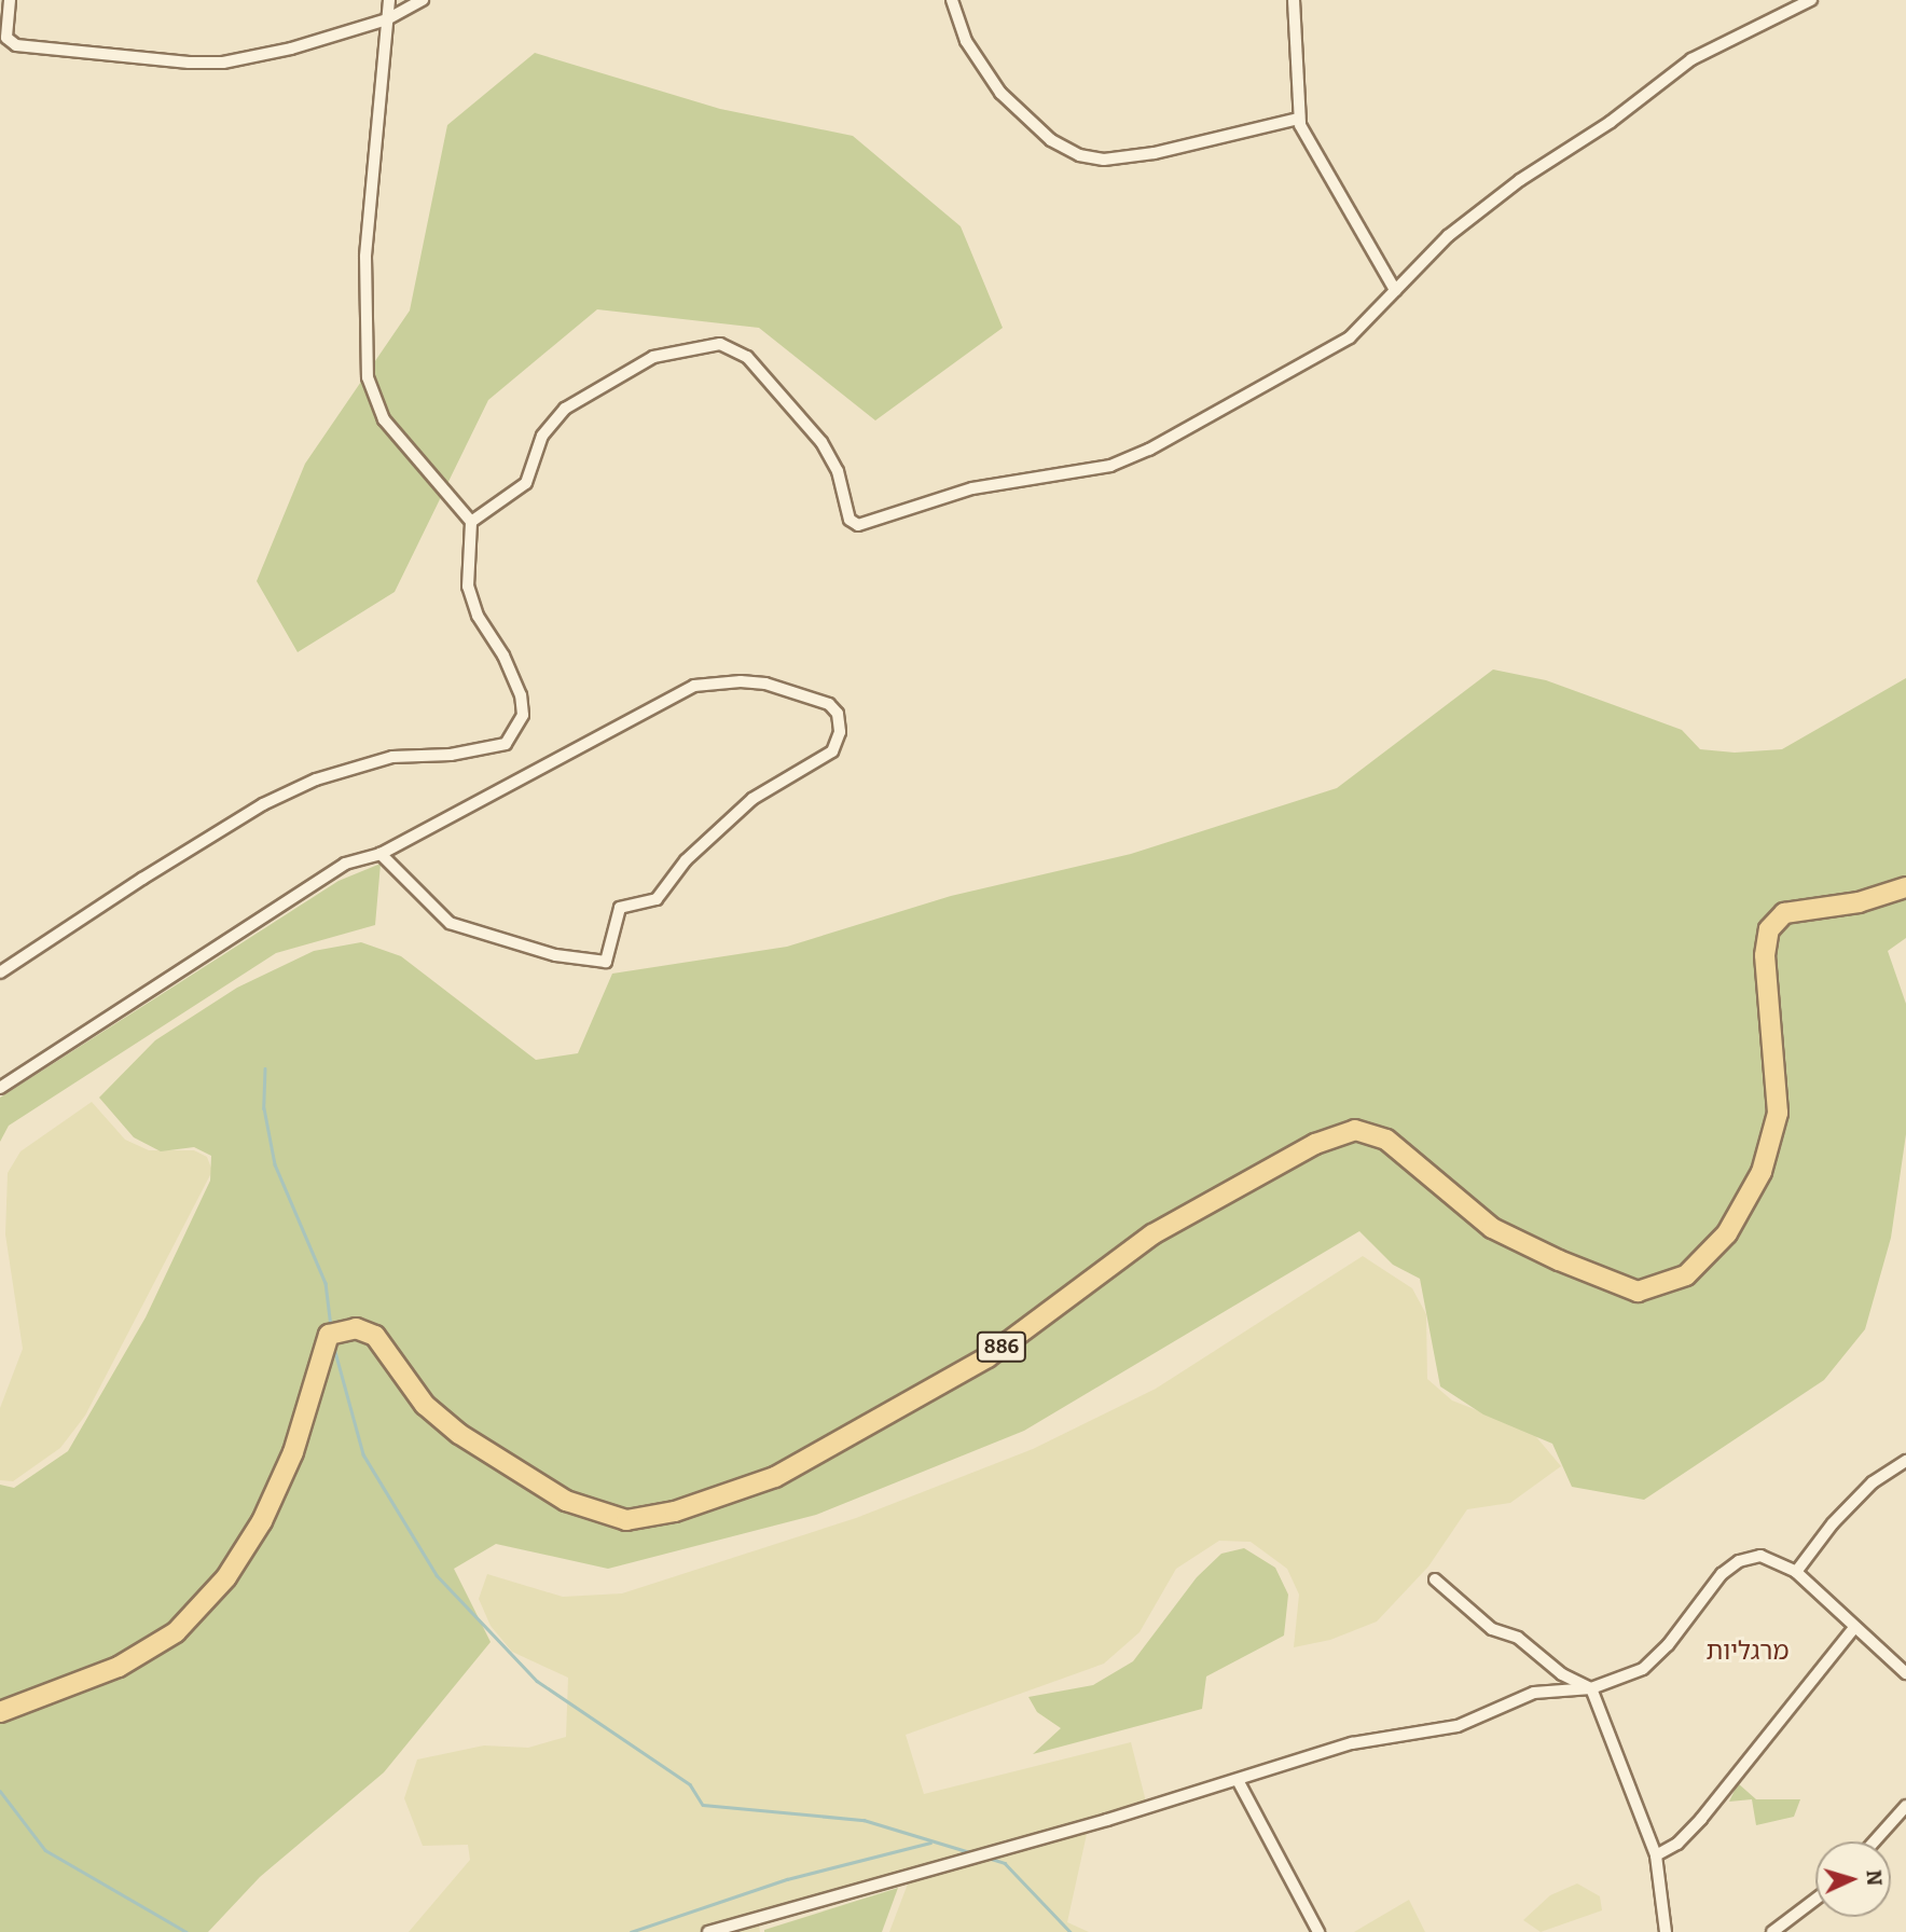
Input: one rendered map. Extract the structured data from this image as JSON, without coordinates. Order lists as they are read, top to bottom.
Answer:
{
  "streets": {
    "main road": ["886"]
  },
  "districts": ["מרגליות"],
  "north": "right"
}
